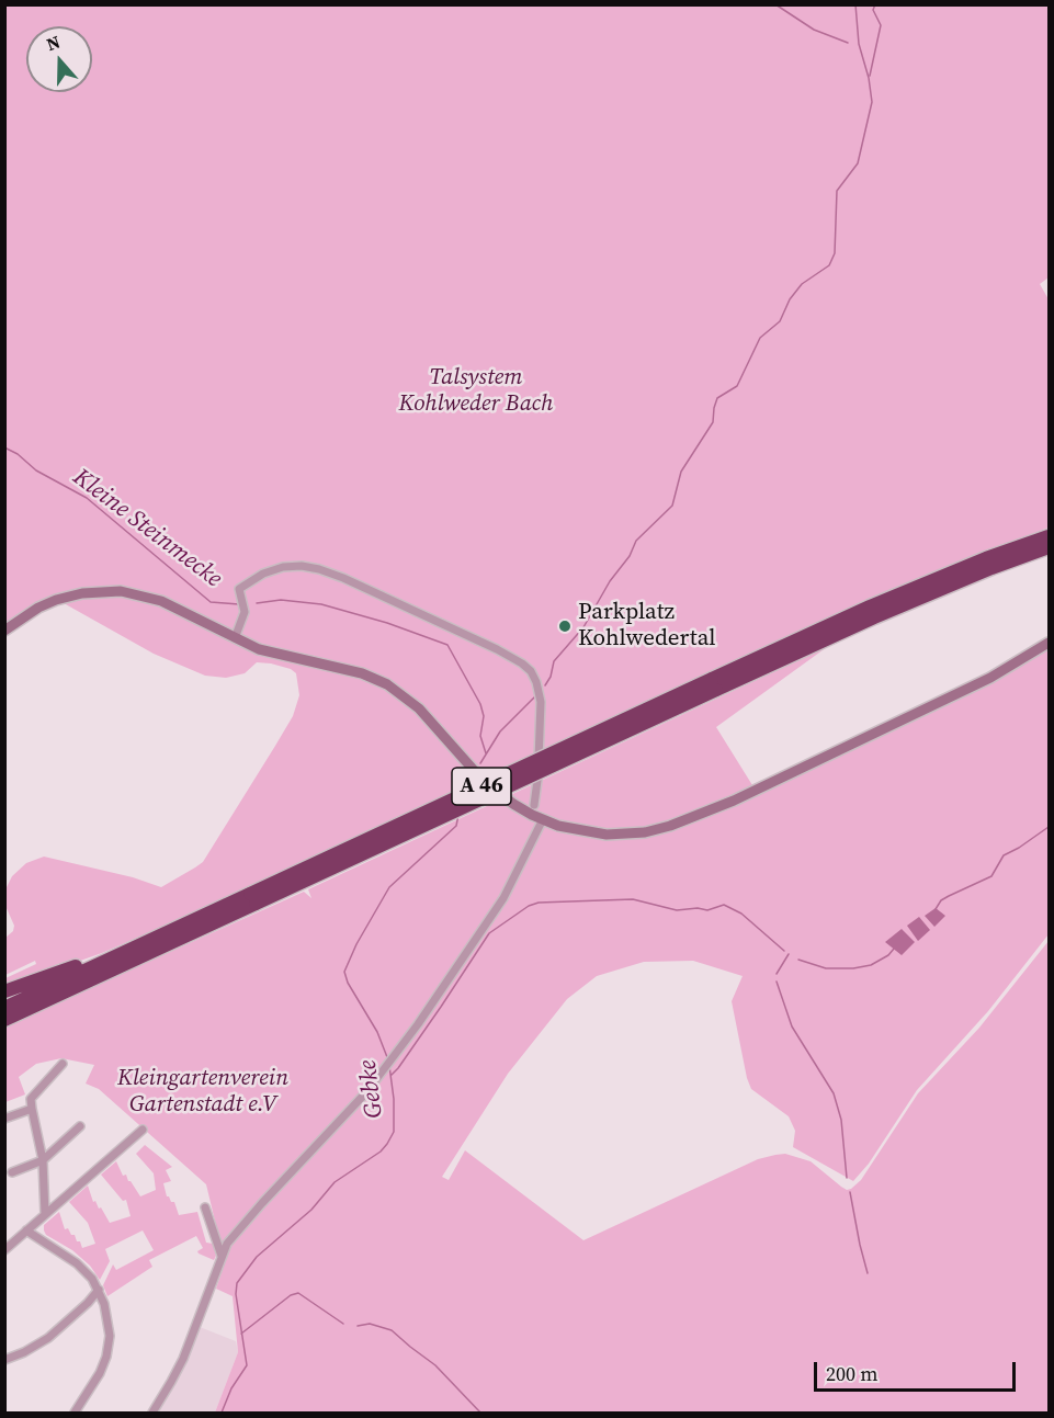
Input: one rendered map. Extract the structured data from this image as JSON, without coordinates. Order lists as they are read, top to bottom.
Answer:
{
  "streets": {
    "highway": ["A 46"]
  },
  "water": ["Kleine Steinmecke", "Gebke"],
  "parks": ["Talsystem Kohlweder Bach", "Kleingartenverein Gartenstadt e.V"],
  "places": ["Parkplatz Kohlwedertal"],
  "scale_bar": "200 m",
  "north": "top"
}
